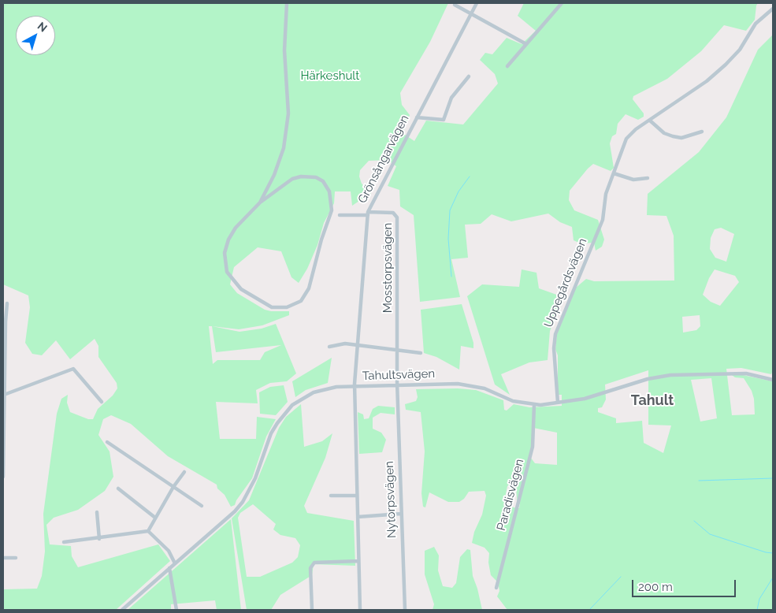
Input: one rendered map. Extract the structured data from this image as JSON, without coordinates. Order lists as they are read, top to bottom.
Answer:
{
  "streets": {
    "street": [
      "Grönsångarvägen",
      "Mosstorpsvägen",
      "Uppegårdsvägen",
      "Tahultsvägen",
      "Paradisvägen",
      "Nytorpsvägen"
    ]
  },
  "crossings": [
    ["Grönsångarvägen", "Mosstorpsvägen"],
    ["Grönsångarvägen", "Tahultsvägen"],
    ["Mosstorpsvägen", "Tahultsvägen"],
    ["Mosstorpsvägen", "Nytorpsvägen"],
    ["Uppegårdsvägen", "Tahultsvägen"],
    ["Tahultsvägen", "Paradisvägen"],
    ["Tahultsvägen", "Nytorpsvägen"]
  ],
  "districts": ["Tahult"],
  "parks": ["Härkeshult"],
  "scale_bar": "200 m",
  "north": "top right"
}
